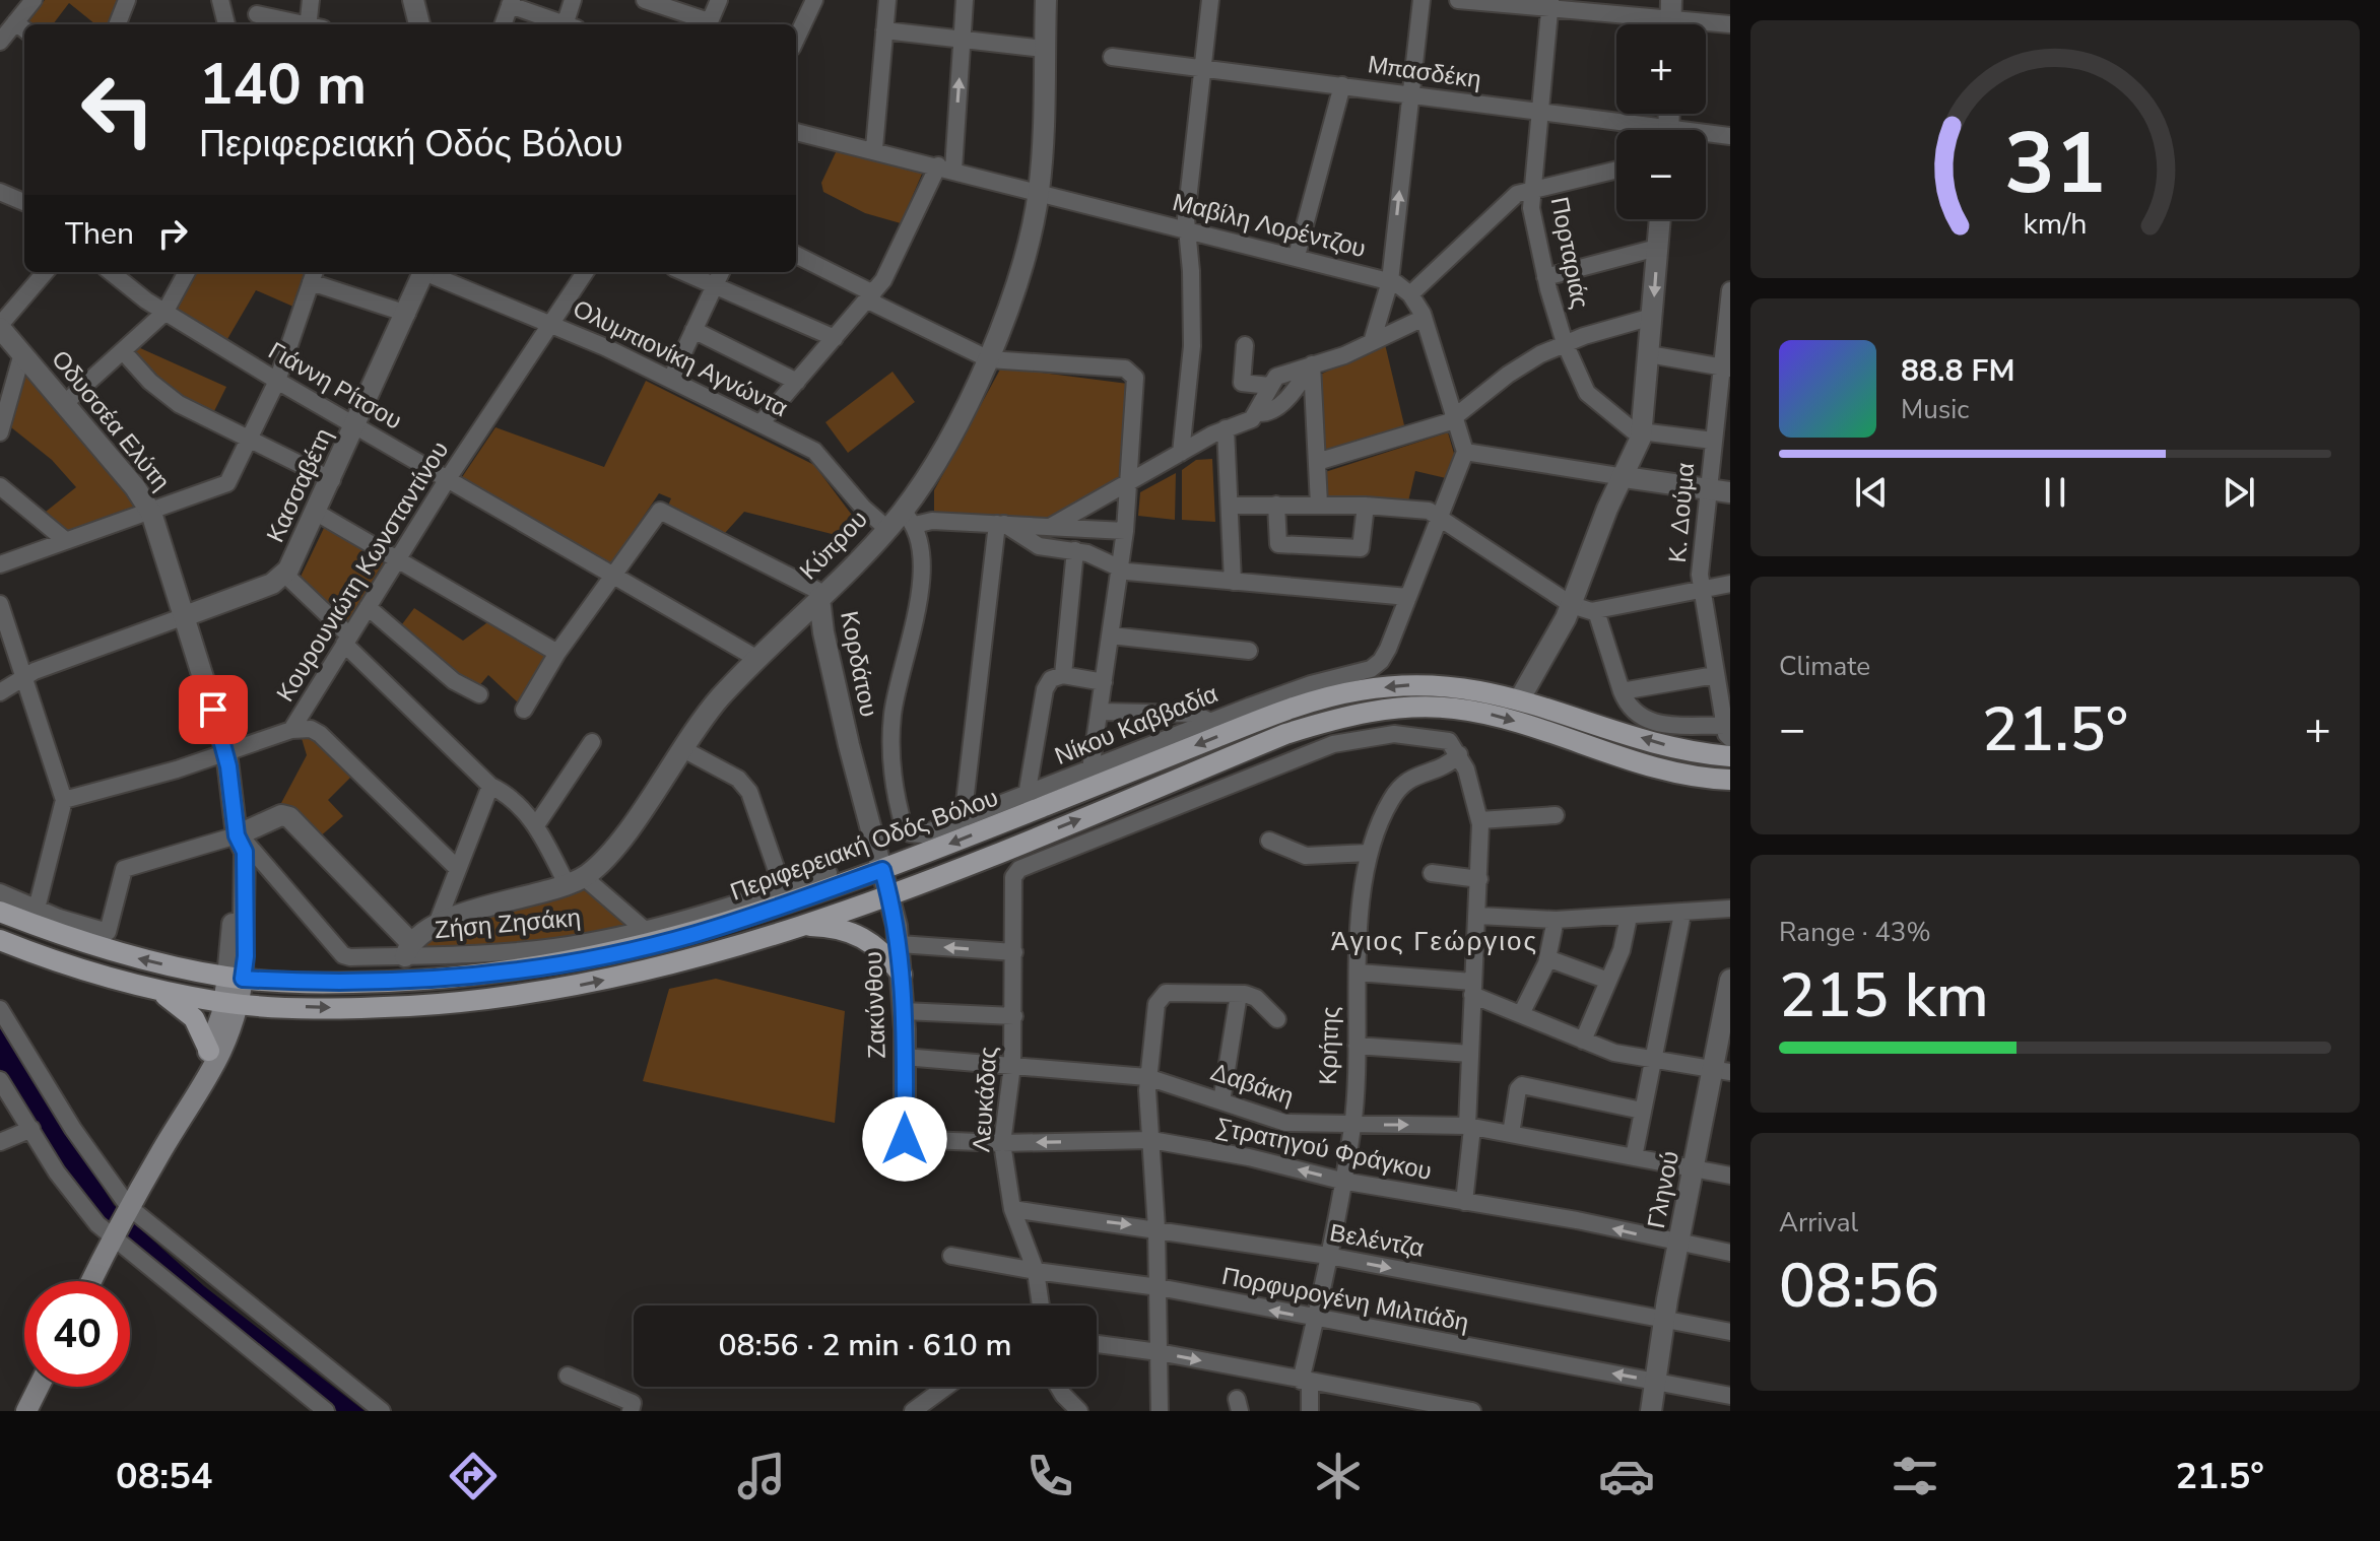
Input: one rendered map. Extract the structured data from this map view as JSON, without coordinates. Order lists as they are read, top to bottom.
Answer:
{
  "streets": {
    "main road": ["Περιφερειακή Οδός Βόλου"],
    "street": [
      "Μπασδέκη",
      "Μαβίλη Λορέντζου",
      "Πορταριάς",
      "Ολυμπιονίκη Αγνώντα",
      "Γιάννη Ρίτσου",
      "Οδυσσέα Ελύτη",
      "Κασσαβέτη",
      "Κ. Δούμα",
      "Κύπρου",
      "Κουρουνιώτη Κωνσταντίνου",
      "Κορδάτου",
      "Νίκου Καββαδία",
      "Ζήση Ζησάκη",
      "Ζακύνθου",
      "Κρήτης",
      "Δαβάκη",
      "Λευκάδας",
      "Στρατηγού Φράγκου",
      "Γληνού",
      "Βελέντζα",
      "Πορφυρογένη Μιλτιάδη"
    ]
  },
  "crossings": [
    ["Μπασδέκη", "Πορταριάς"],
    ["Μαβίλη Λορέντζου", "Κύπρου"],
    ["Ολυμπιονίκη Αγνώντα", "Κύπρου"],
    ["Ολυμπιονίκη Αγνώντα", "Κουρουνιώτη Κωνσταντίνου"],
    ["Γιάννη Ρίτσου", "Κασσαβέτη"],
    ["Γιάννη Ρίτσου", "Κύπρου"],
    ["Γιάννη Ρίτσου", "Κουρουνιώτη Κωνσταντίνου"],
    ["Γιάννη Ρίτσου", "Κορδάτου"],
    ["Οδυσσέα Ελύτη", "Κασσαβέτη"],
    ["Οδυσσέα Ελύτη", "Κουρουνιώτη Κωνσταντίνου"],
    ["Οδυσσέα Ελύτη", "Περιφερειακή Οδός Βόλου"],
    ["Οδυσσέα Ελύτη", "Ζήση Ζησάκη"],
    ["Κύπρου", "Κορδάτου"],
    ["Κύπρου", "Νίκου Καββαδία"],
    ["Κορδάτου", "Περιφερειακή Οδός Βόλου"],
    ["Κορδάτου", "Ζακύνθου"],
    ["Περιφερειακή Οδός Βόλου", "Ζακύνθου"],
    ["Ζακύνθου", "Δαβάκη"],
    ["Ζακύνθου", "Στρατηγού Φράγκου"],
    ["Κρήτης", "Δαβάκη"],
    ["Κρήτης", "Λευκάδας"],
    ["Κρήτης", "Στρατηγού Φράγκου"],
    ["Κρήτης", "Βελέντζα"],
    ["Κρήτης", "Πορφυρογένη Μιλτιάδη"],
    ["Δαβάκη", "Λευκάδας"],
    ["Δαβάκη", "Γληνού"],
    ["Λευκάδας", "Στρατηγού Φράγκου"],
    ["Λευκάδας", "Βελέντζα"],
    ["Λευκάδας", "Πορφυρογένη Μιλτιάδη"],
    ["Στρατηγού Φράγκου", "Γληνού"],
    ["Γληνού", "Βελέντζα"],
    ["Γληνού", "Πορφυρογένη Μιλτιάδη"]
  ],
  "one_way": ["Στρατηγού Φράγκου"],
  "districts": ["Άγιος Γεώργιος"],
  "page": {
    "map_buttons": ["+", "−"],
    "turn": ["140 m", "Περιφερειακή Οδός Βόλου"],
    "then": "Then",
    "song": ["88.8 FM", "Music"],
    "tile": [
      "Climate",
      ["Range · 43%", "215 km"],
      ["Arrival", "08:56"]
    ],
    "heat": ["−", "21.5°", "+"],
    "limit": "40",
    "trip": "08:56 · 2 min · 610 m",
    "tabs": ["08:54", "21.5°"],
    "gauge": ["31", "km/h"]
  }
}
